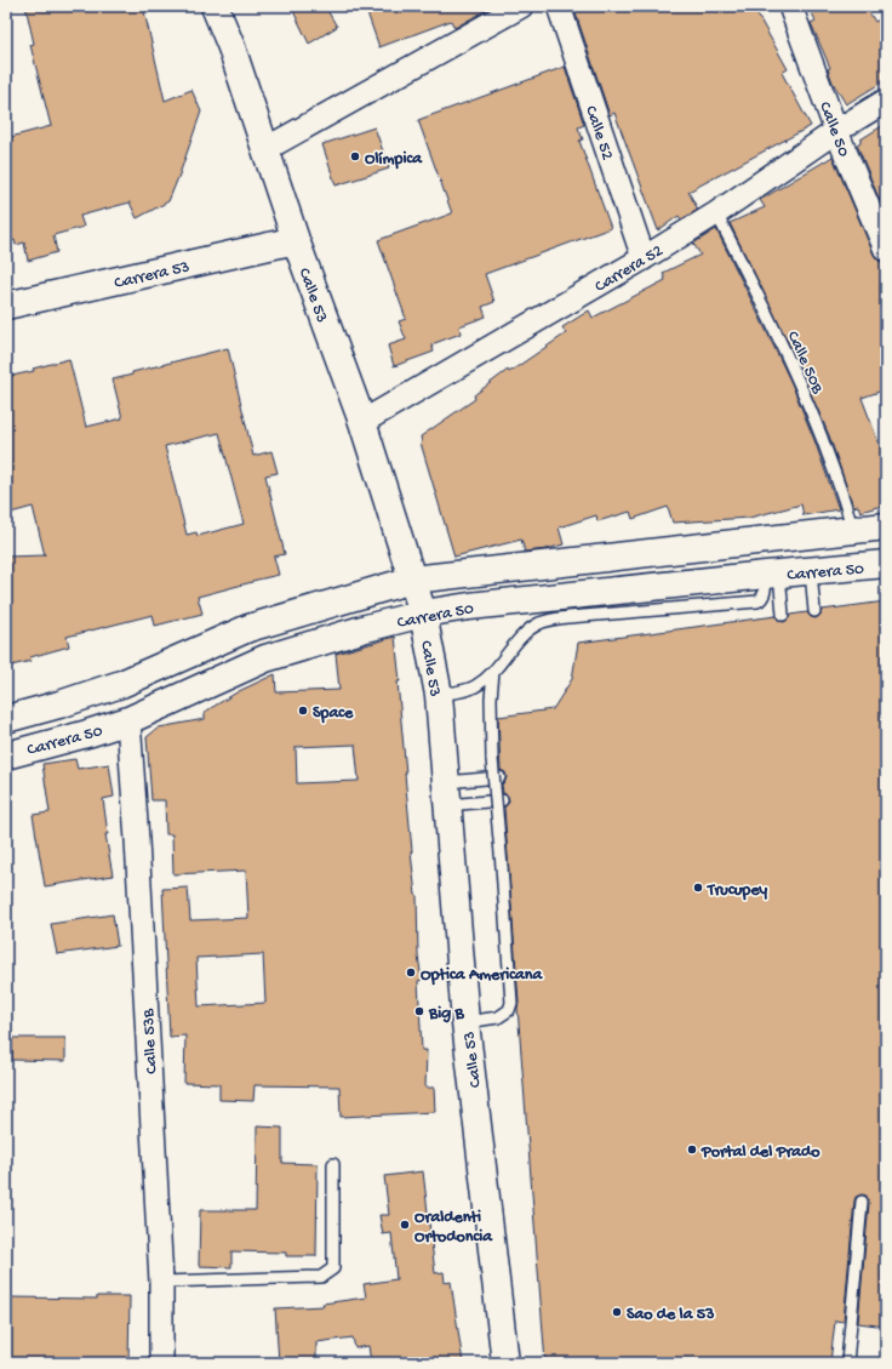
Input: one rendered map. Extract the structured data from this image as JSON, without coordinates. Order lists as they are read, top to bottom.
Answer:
{
  "streets": {
    "street": [
      "Calle 50",
      "Calle 52",
      "Carrera 52",
      "Carrera 53",
      "Calle 53",
      "Carrera 50",
      "Calle 53B"
    ],
    "lane": ["Calle 50B"]
  },
  "crossings": [
    ["Calle 50", "Carrera 52"],
    ["Calle 52", "Carrera 52"],
    ["Carrera 52", "Calle 53"],
    ["Carrera 52", "Calle 50B"],
    ["Carrera 53", "Calle 53"],
    ["Calle 53", "Carrera 50"],
    ["Calle 50B", "Carrera 50"],
    ["Carrera 50", "Calle 53B"]
  ],
  "places": [
    "Olímpica",
    "Space",
    "Trucupey",
    "Optica Americana",
    "Big B",
    "Portal del Prado",
    "Oraldenti Ortodoncia",
    "Sao de la 53"
  ]
}
